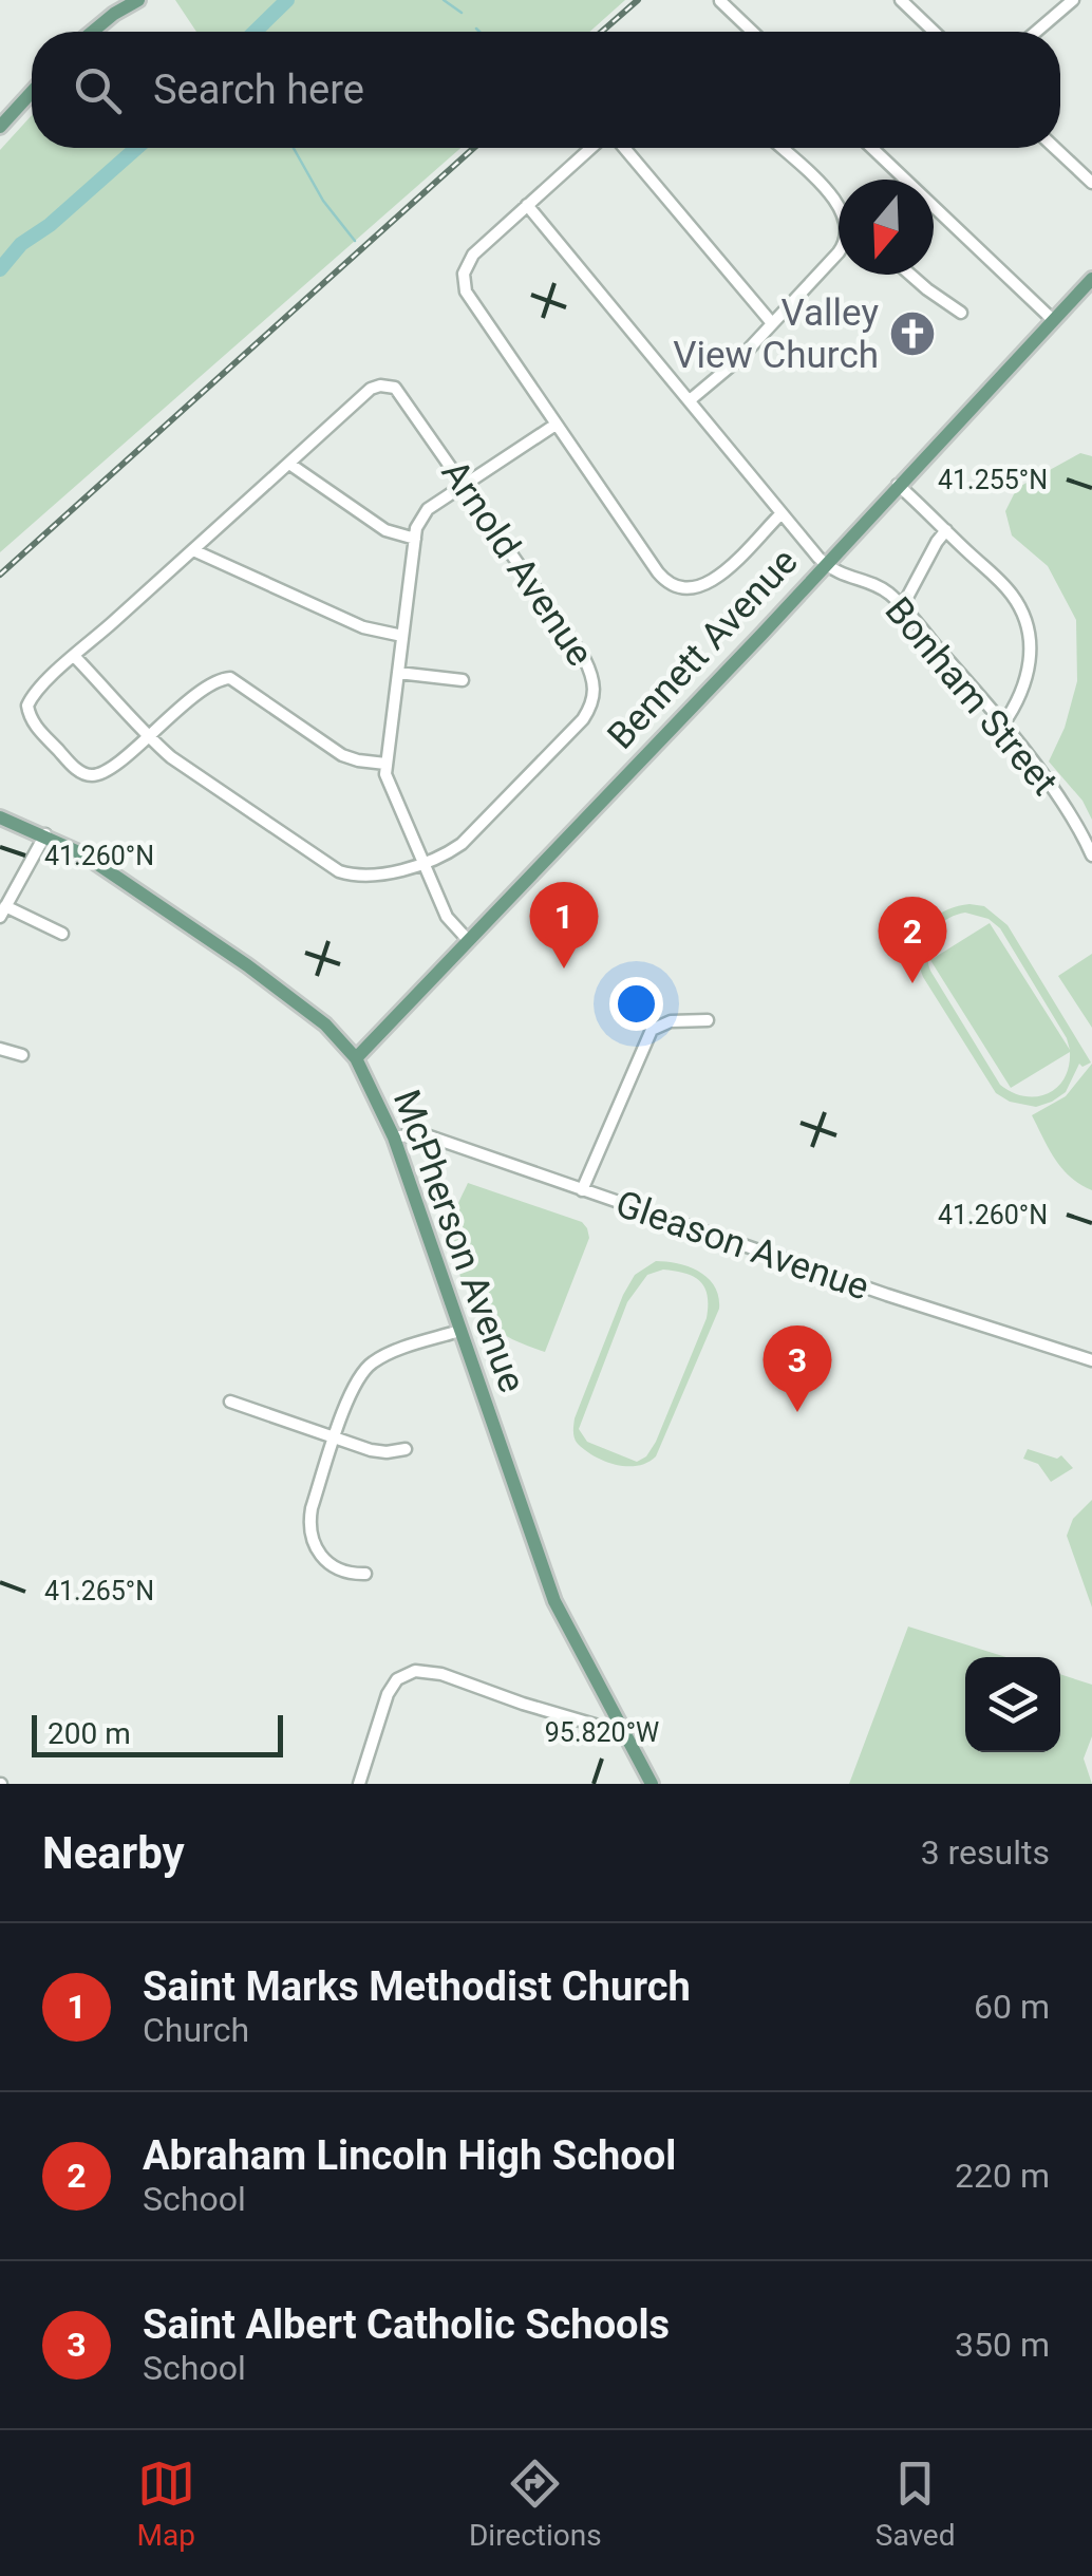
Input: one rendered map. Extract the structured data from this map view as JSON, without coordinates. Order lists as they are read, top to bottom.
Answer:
{
  "streets": {
    "main road": ["Bennett Avenue", "McPherson Avenue"],
    "street": ["Arnold Avenue", "Bonham Street", "Gleason Avenue"]
  },
  "crossings": [
    ["Bennett Avenue", "Bonham Street"],
    ["Bennett Avenue", "McPherson Avenue"],
    ["McPherson Avenue", "Gleason Avenue"]
  ],
  "places": {
    "church": ["Valley View Church"]
  },
  "scale_bar": "200 m",
  "north": "bottom",
  "page": {
    "search": "Search here",
    "pins": ["1", "2", "3"],
    "scale": "200 m",
    "heading": ["Nearby", "3 results"],
    "list": [
      {
        "mark": "1",
        "name": "Saint Marks Methodist Church",
        "note": "Church",
        "value": "60 m"
      },
      {
        "mark": "2",
        "name": "Abraham Lincoln High School",
        "note": "School",
        "value": "220 m"
      },
      {
        "mark": "3",
        "name": "Saint Albert Catholic Schools",
        "note": "School",
        "value": "350 m"
      }
    ],
    "nav": ["Map", "Directions", "Saved"]
  },
  "coordinates": [
    "41.255°N",
    "41.260°N",
    "41.265°N",
    "95.820°W"
  ]
}
